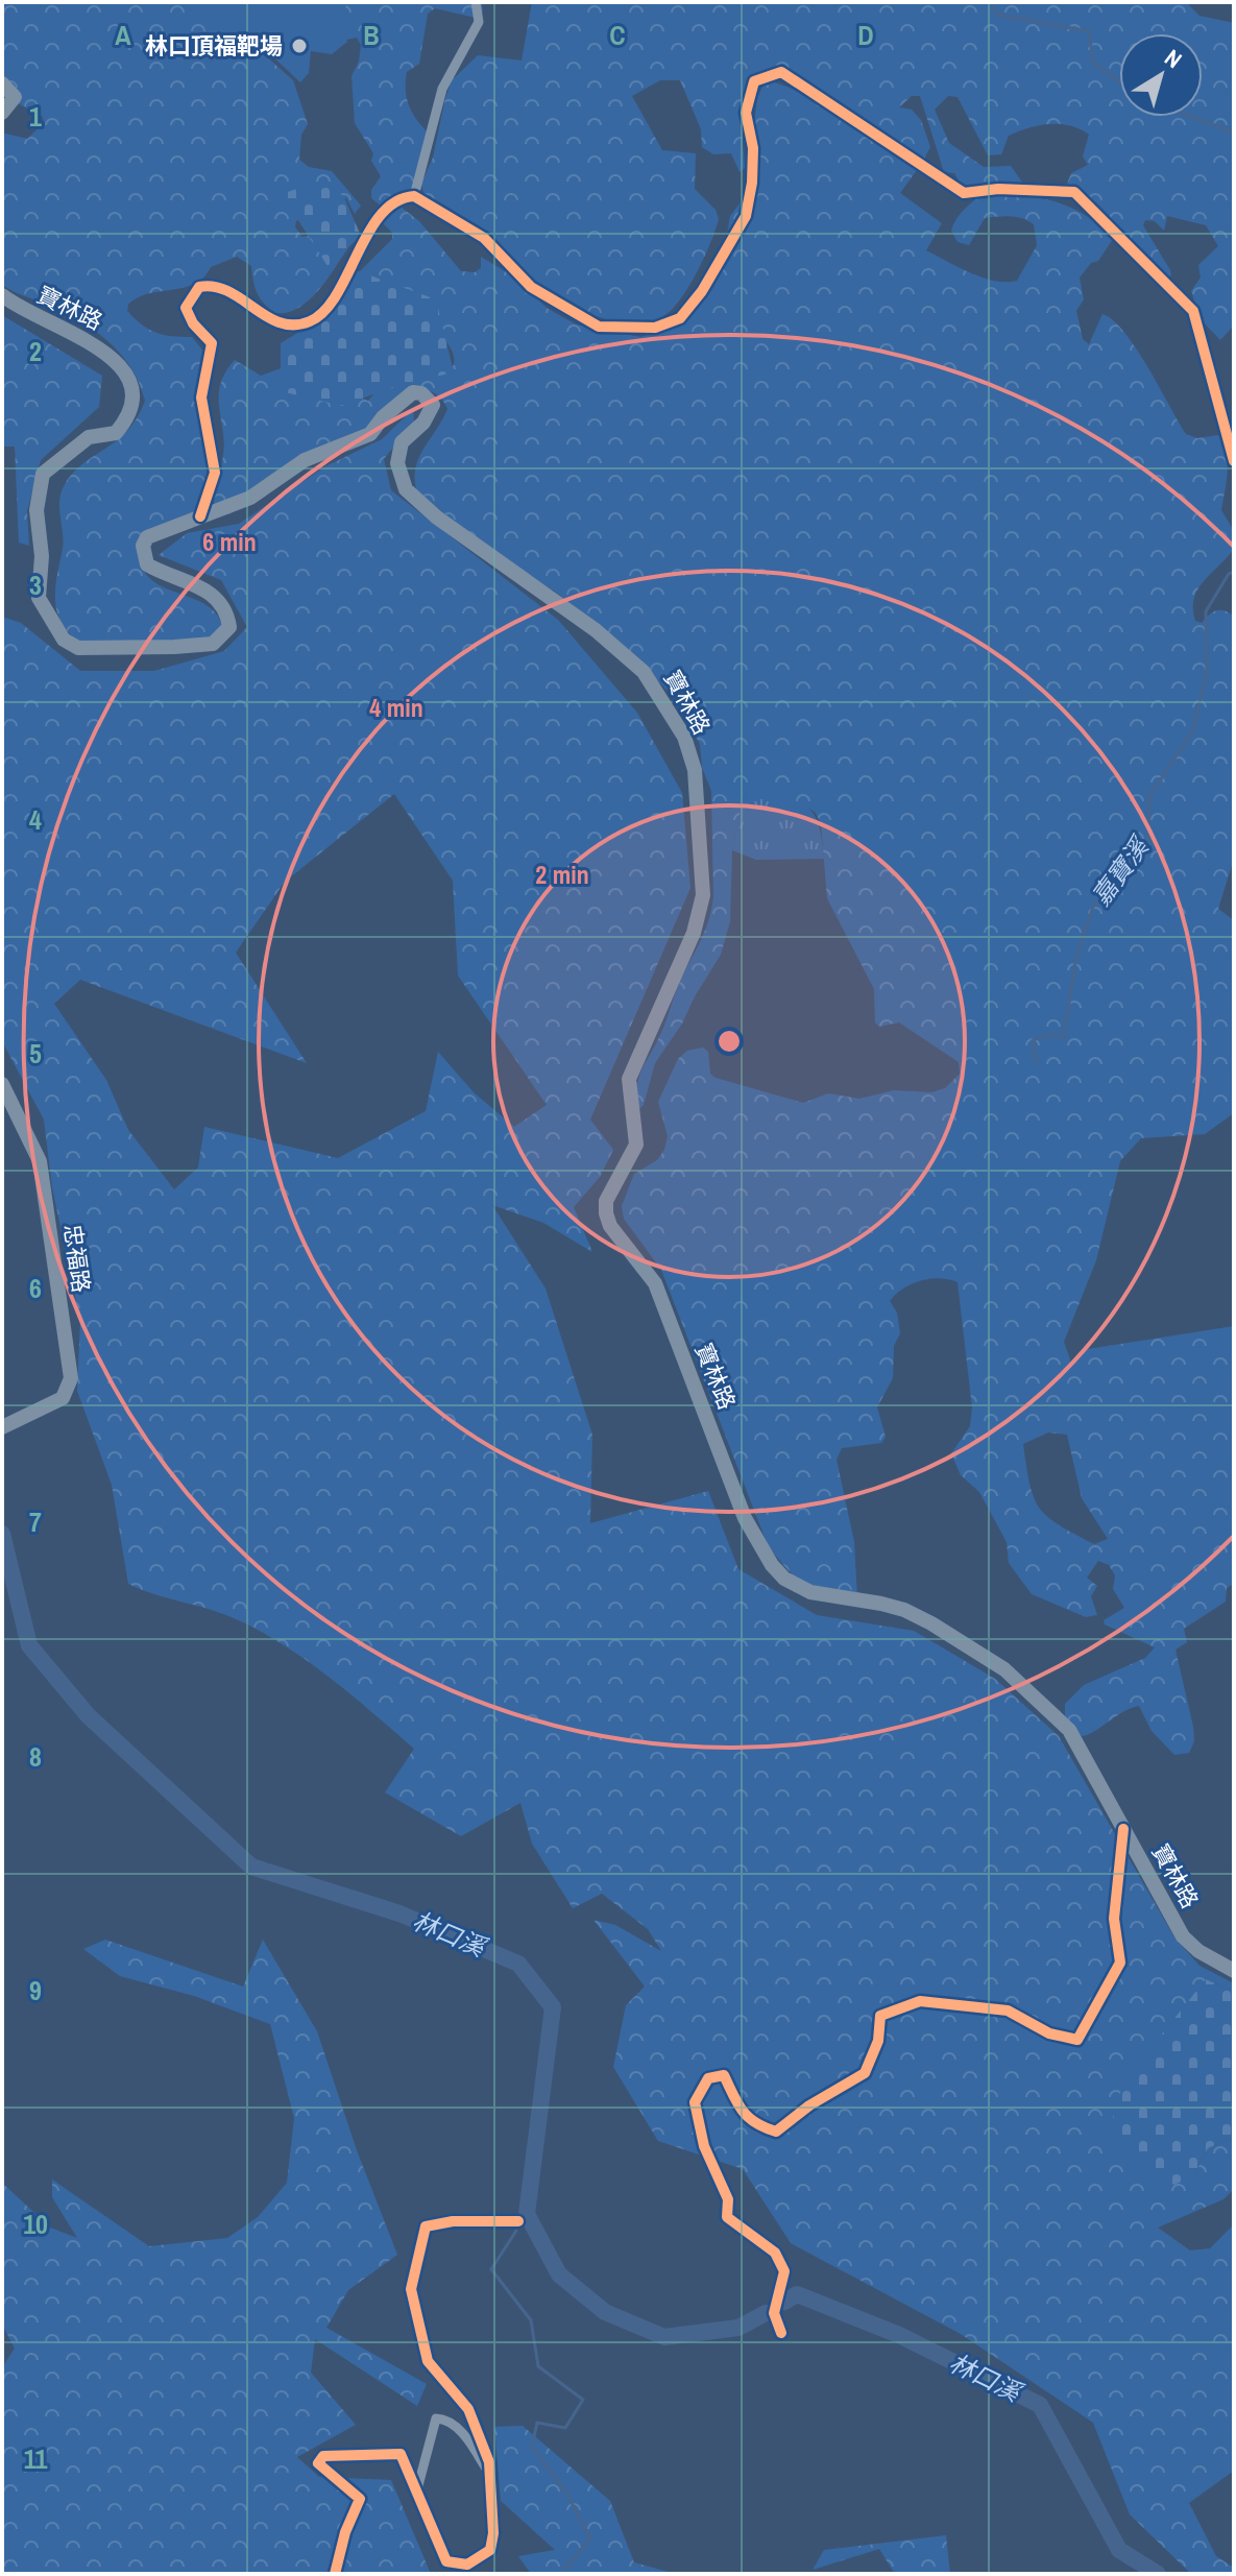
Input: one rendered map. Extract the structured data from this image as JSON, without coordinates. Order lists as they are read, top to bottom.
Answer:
{
  "streets": {
    "main road": ["寶林路", "忠福路"]
  },
  "water": ["嘉寶溪", "林口溪"],
  "places": ["林口頂福靶場"],
  "north": "top right",
  "grid": {
    "columns": [
      "A",
      "B",
      "C",
      "D"
    ],
    "rows": [
      "1",
      "2",
      "3",
      "4",
      "5",
      "6",
      "7",
      "8",
      "9",
      "10",
      "11"
    ]
  },
  "rings": ["6 min", "4 min", "2 min"]
}
